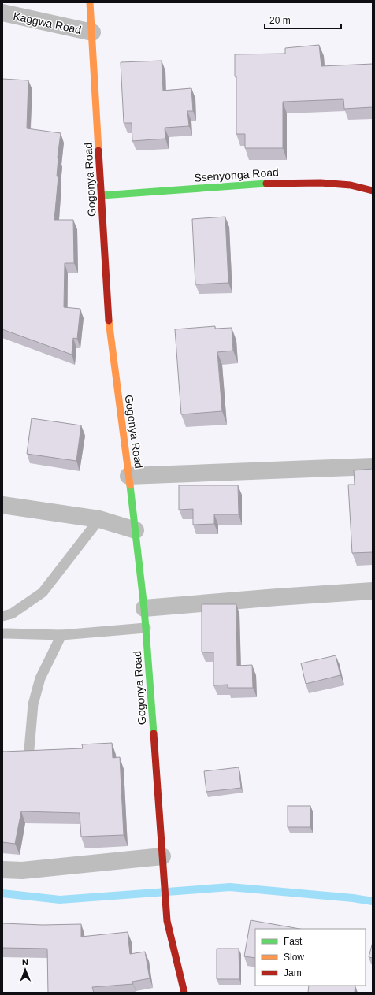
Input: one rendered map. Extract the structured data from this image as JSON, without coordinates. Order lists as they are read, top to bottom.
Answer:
{
  "streets": {
    "street": ["Kaggwa Road", "Ssenyonga Road", "Gogonya Road"]
  },
  "crossings": [
    ["Kaggwa Road", "Gogonya Road"],
    ["Ssenyonga Road", "Gogonya Road"]
  ],
  "legend": ["Fast", "Slow", "Jam"],
  "scale_bar": "20 m",
  "north": "top"
}
